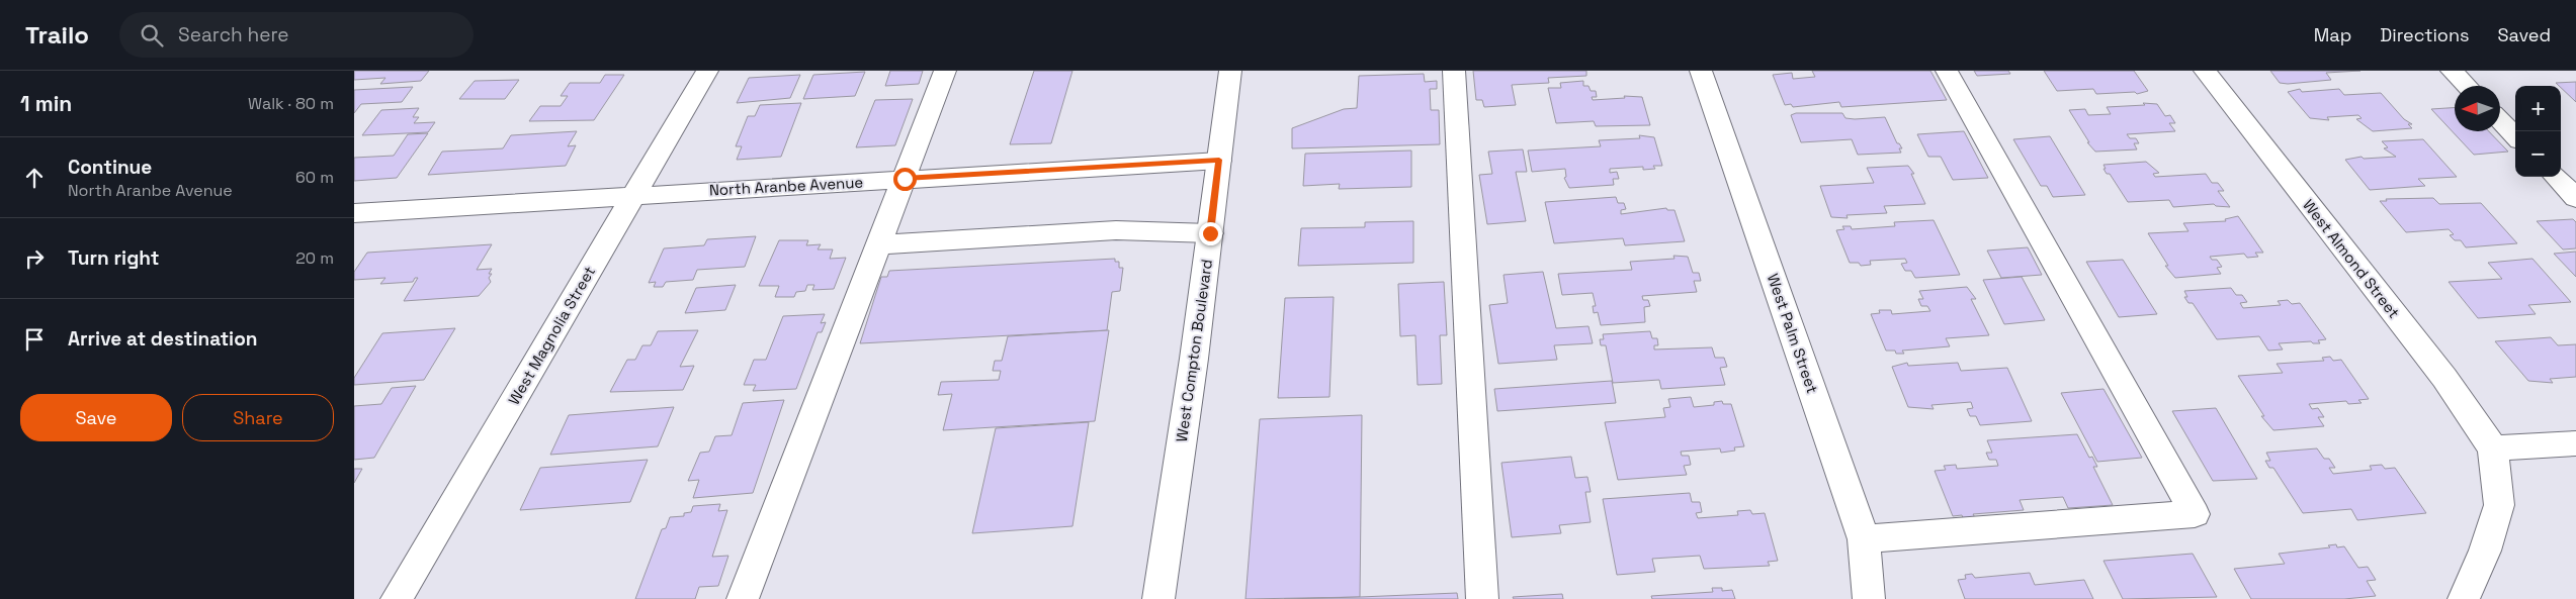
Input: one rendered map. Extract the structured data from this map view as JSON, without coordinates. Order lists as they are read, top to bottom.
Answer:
{
  "streets": {
    "street": [
      "North Aranbe Avenue",
      "West Almond Street",
      "West Palm Street",
      "West Magnolia Street",
      "West Compton Boulevard"
    ]
  },
  "crossings": [
    ["North Aranbe Avenue", "West Magnolia Street"],
    ["North Aranbe Avenue", "West Compton Boulevard"]
  ],
  "north": "left",
  "page": {
    "header": "Trailo",
    "search": "Search here",
    "nav": ["Map", "Directions", "Saved"],
    "heading": ["1 min", "Walk · 80 m"],
    "map_buttons": ["+", "−"],
    "list": [
      ["Continue", "North Aranbe Avenue", "60 m"],
      ["Turn right", "20 m"],
      "Arrive at destination"
    ],
    "buttons": ["Save", "Share"]
  }
}
